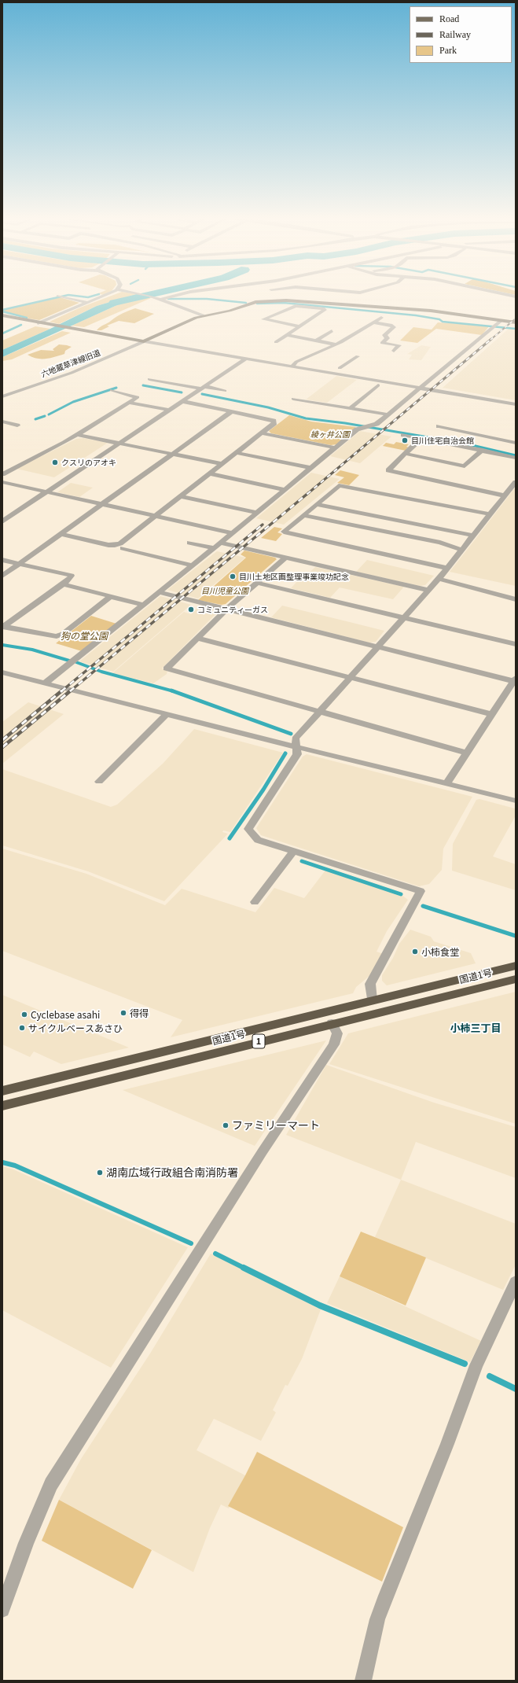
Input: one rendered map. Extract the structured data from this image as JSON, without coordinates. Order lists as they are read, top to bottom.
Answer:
{
  "streets": {
    "highway": ["国道1号", "1"],
    "street": ["六地蔵草津線旧道"]
  },
  "districts": ["小柿三丁目"],
  "parks": ["綾ヶ井公園", "目川児童公園", "狗の堂公園"],
  "places": [
    "目川住宅自治会館",
    "クスリのアオキ",
    "目川土地区画整理事業竣功記念",
    "コミュニティーガス",
    "小柿食堂",
    "得得",
    "Cyclebase asahi",
    "サイクルベースあさひ",
    "ファミリーマート",
    "湖南広域行政組合南消防署"
  ],
  "legend": ["Road", "Railway", "Park"]
}
